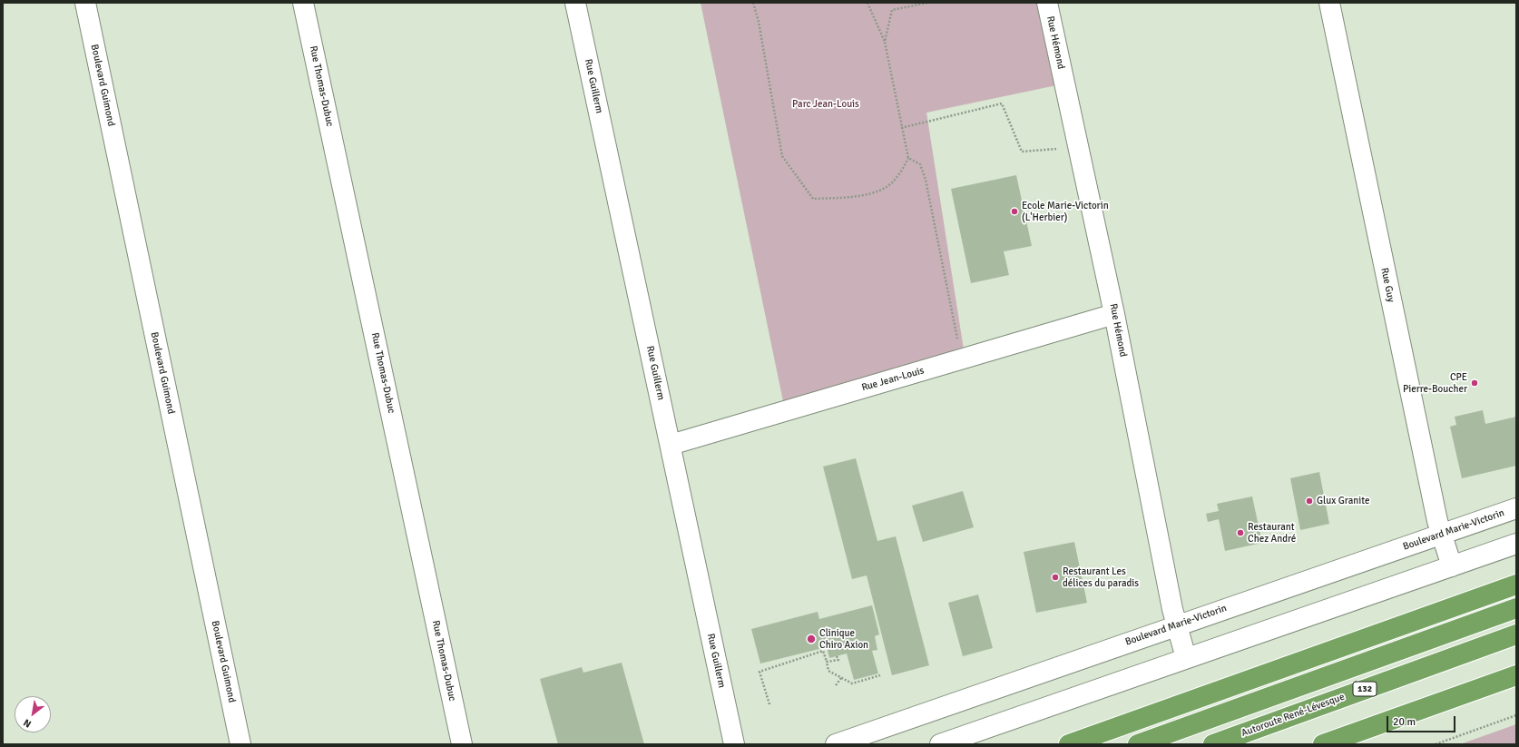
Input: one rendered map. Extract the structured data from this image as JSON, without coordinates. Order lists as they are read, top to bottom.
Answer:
{
  "streets": {
    "highway": ["132", "Autoroute René-Lévesque"],
    "street": [
      "Rue Hémond",
      "Boulevard Guimond",
      "Rue Thomas-Dubuc",
      "Rue Guillerm",
      "Rue Guy",
      "Rue Jean-Louis",
      "Boulevard Marie-Victorin"
    ]
  },
  "crossings": [
    ["Rue Hémond", "Rue Jean-Louis"],
    ["Rue Hémond", "Boulevard Marie-Victorin"],
    ["Rue Guillerm", "Rue Jean-Louis"],
    ["Rue Guy", "Boulevard Marie-Victorin"]
  ],
  "parks": ["Parc Jean-Louis"],
  "places": [
    "Ecole Marie-Victorin (L'Herbier)",
    "CPE Pierre-Boucher",
    "Glux Granite",
    "Restaurant Chez André",
    "Restaurant Les délices du paradis",
    "Clinique Chiro Axion"
  ],
  "scale_bar": "20 m",
  "north": "bottom left"
}
